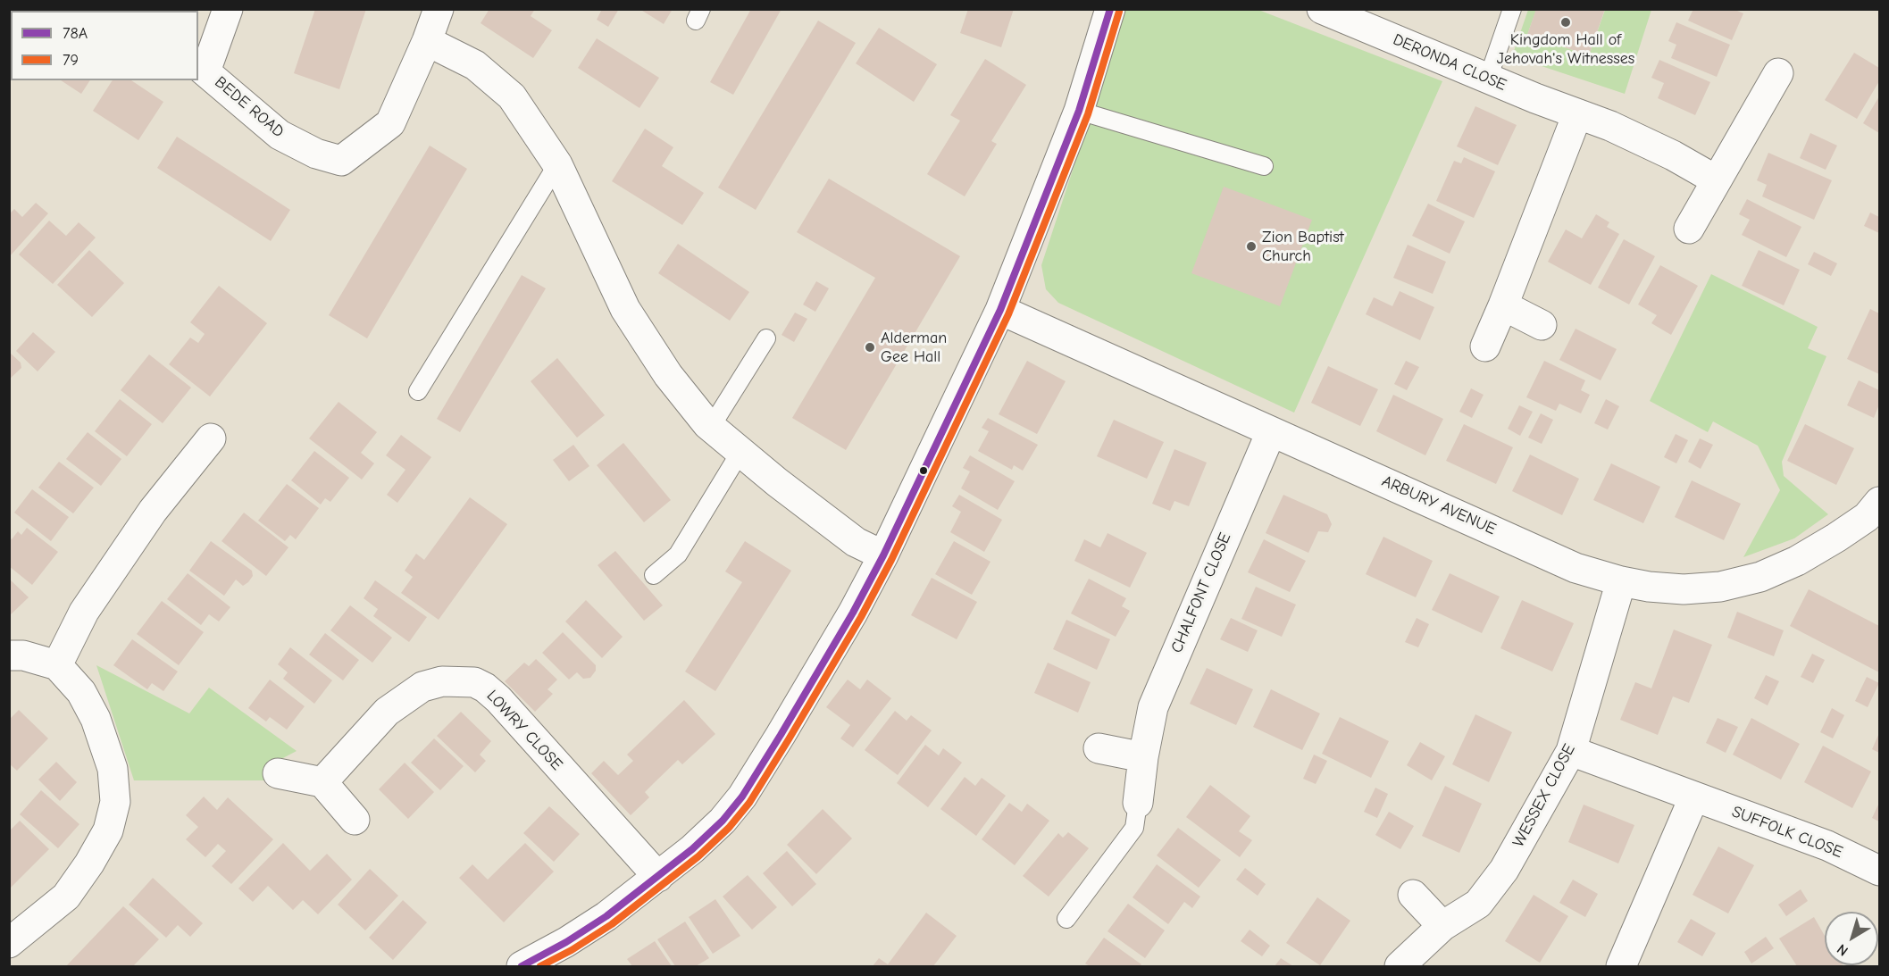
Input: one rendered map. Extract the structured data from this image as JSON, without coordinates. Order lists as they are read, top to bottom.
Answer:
{
  "streets": {
    "street": [
      "DERONDA CLOSE",
      "BEDE ROAD",
      "ARBURY AVENUE",
      "CHALFONT CLOSE",
      "LOWRY CLOSE",
      "WESSEX CLOSE",
      "SUFFOLK CLOSE"
    ]
  },
  "crossings": [
    ["ARBURY AVENUE", "CHALFONT CLOSE"],
    ["ARBURY AVENUE", "WESSEX CLOSE"],
    ["WESSEX CLOSE", "SUFFOLK CLOSE"]
  ],
  "places": ["Kingdom Hall of Jehovah's Witnesses", "Zion Baptist Church", "Alderman Gee Hall"],
  "lines": ["transit line 78A", "transit line 79"],
  "legend": ["78A", "79"],
  "north": "bottom left"
}
